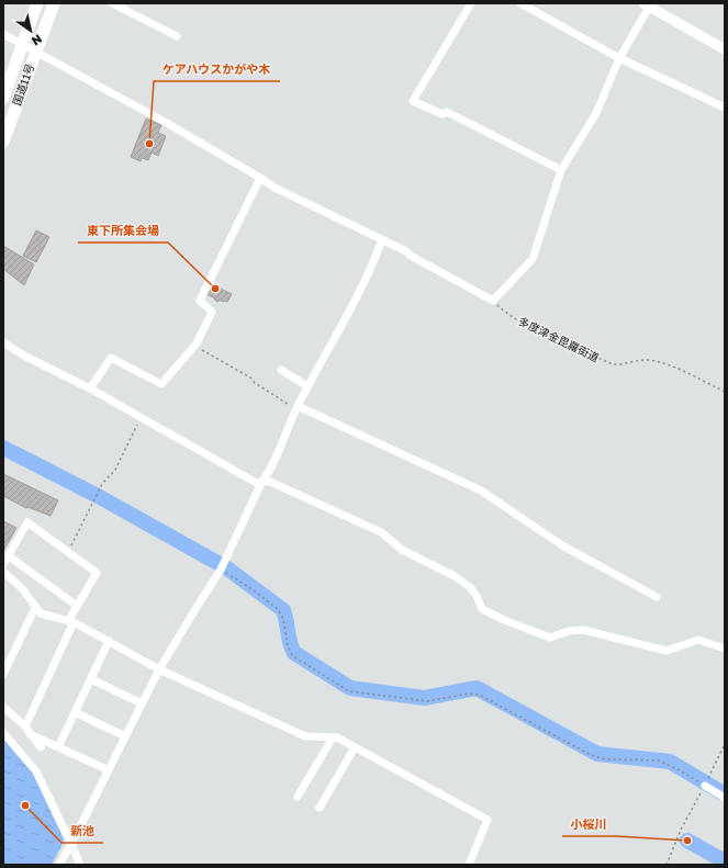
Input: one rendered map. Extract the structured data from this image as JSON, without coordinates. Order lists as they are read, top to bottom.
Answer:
{
  "streets": {
    "highway": ["国道11号"],
    "path": ["多度津金毘羅街道"]
  },
  "places": [
    "ケアハウスかがや木",
    "東下所集会場",
    "新池",
    "小桜川"
  ],
  "north": "bottom right"
}
